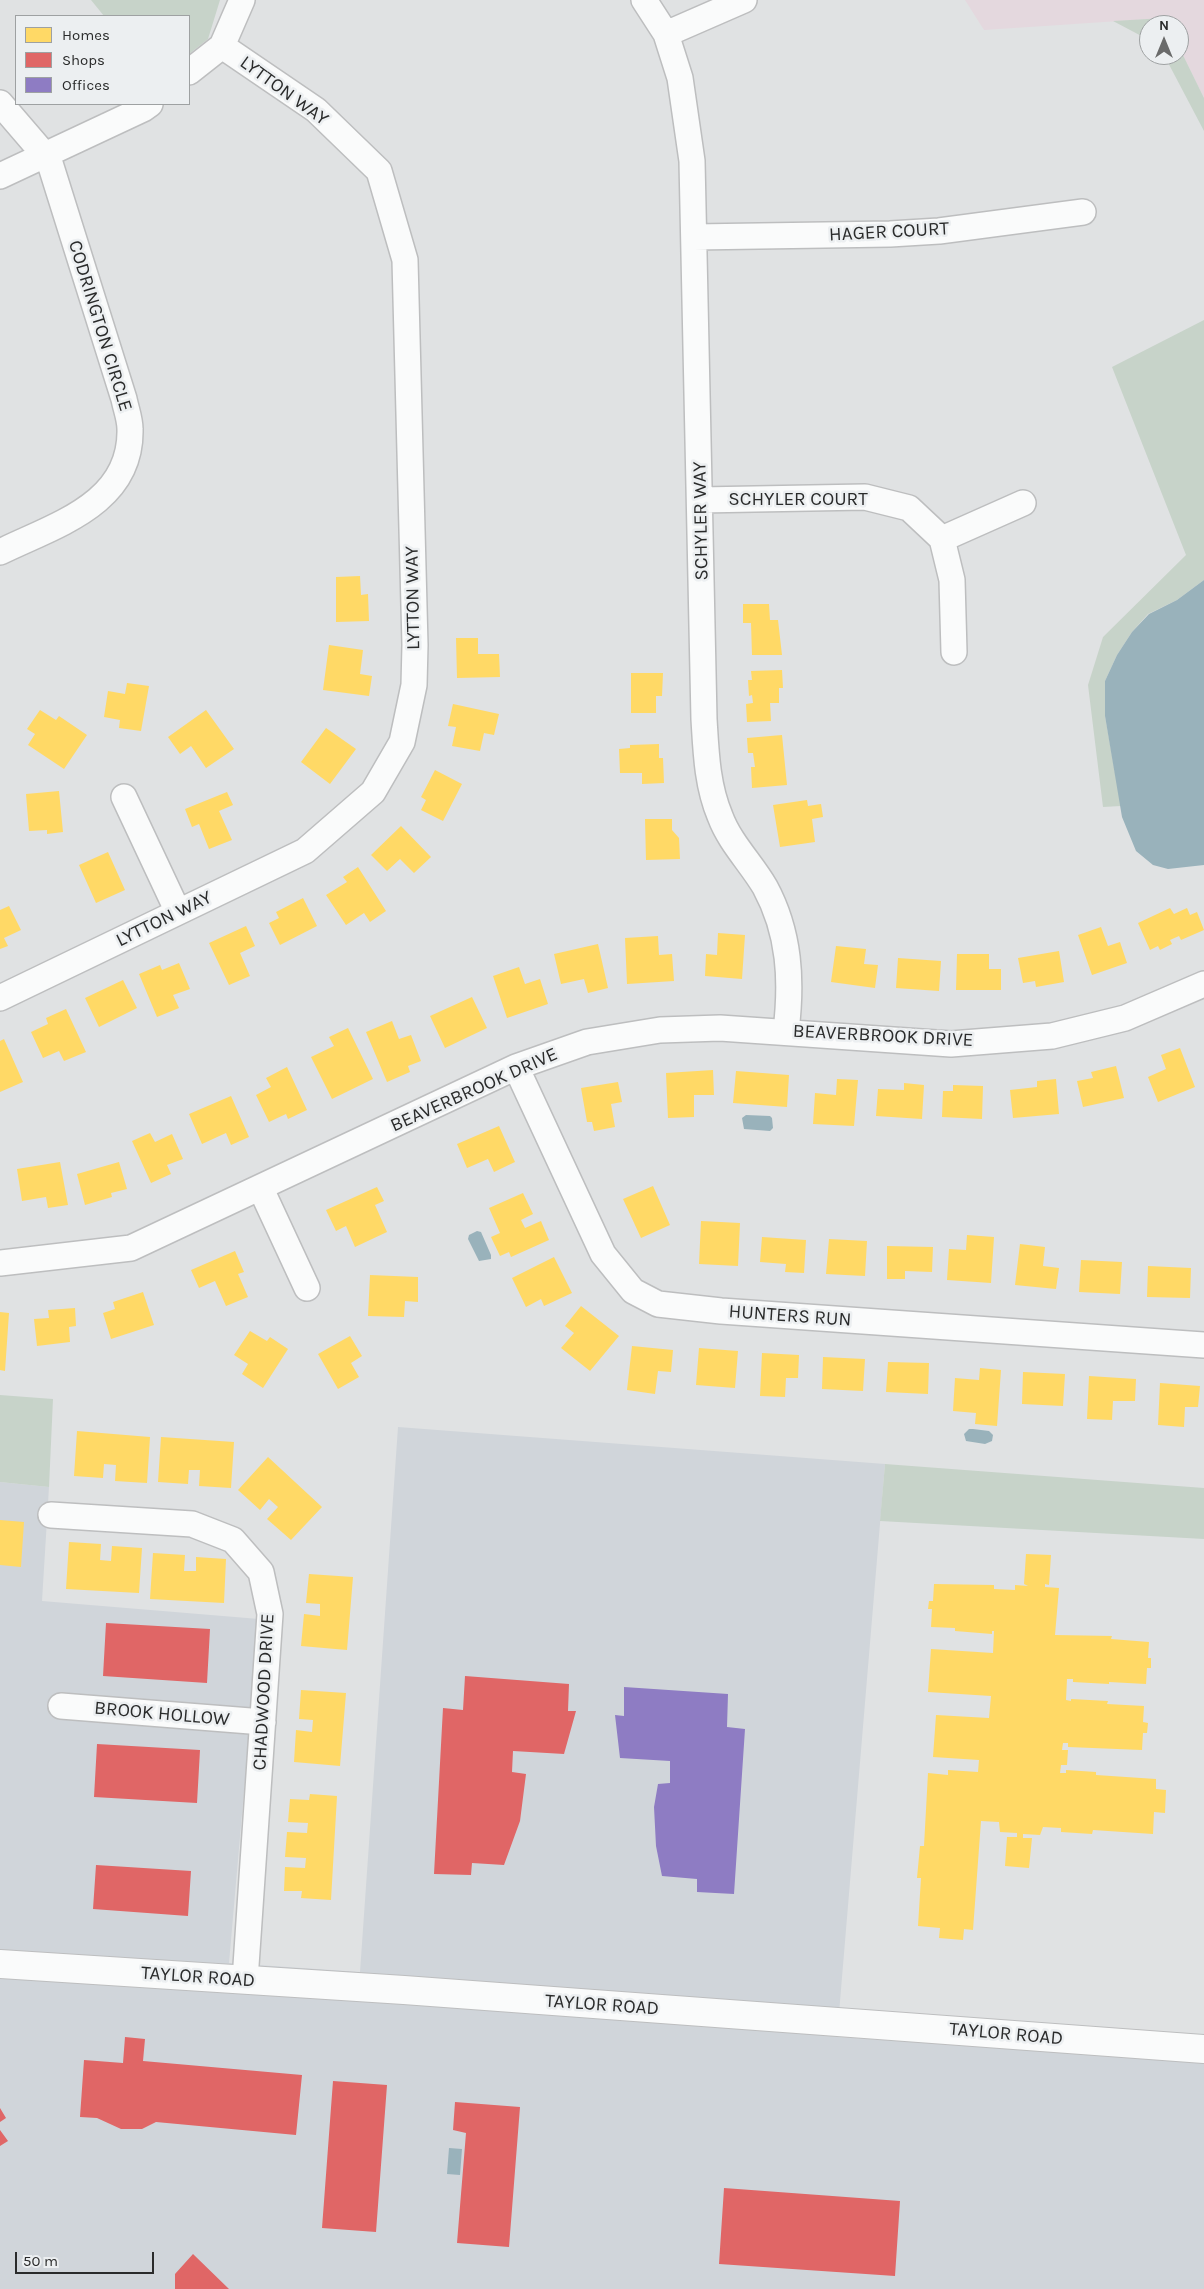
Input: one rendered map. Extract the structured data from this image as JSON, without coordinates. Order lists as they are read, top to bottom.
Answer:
{
  "streets": {
    "main road": ["TAYLOR ROAD"],
    "street": [
      "LYTTON WAY",
      "HAGER COURT",
      "CODRINGTON CIRCLE",
      "SCHYLER COURT",
      "SCHYLER WAY",
      "BEAVERBROOK DRIVE",
      "HUNTERS RUN",
      "CHADWOOD DRIVE",
      "BROOK HOLLOW"
    ]
  },
  "crossings": [
    ["HAGER COURT", "SCHYLER WAY"],
    ["SCHYLER COURT", "SCHYLER WAY"],
    ["SCHYLER WAY", "BEAVERBROOK DRIVE"],
    ["BEAVERBROOK DRIVE", "HUNTERS RUN"],
    ["CHADWOOD DRIVE", "BROOK HOLLOW"],
    ["CHADWOOD DRIVE", "TAYLOR ROAD"]
  ],
  "legend": ["Homes", "Shops", "Offices"],
  "scale_bar": "50 m",
  "north": "top"
}
